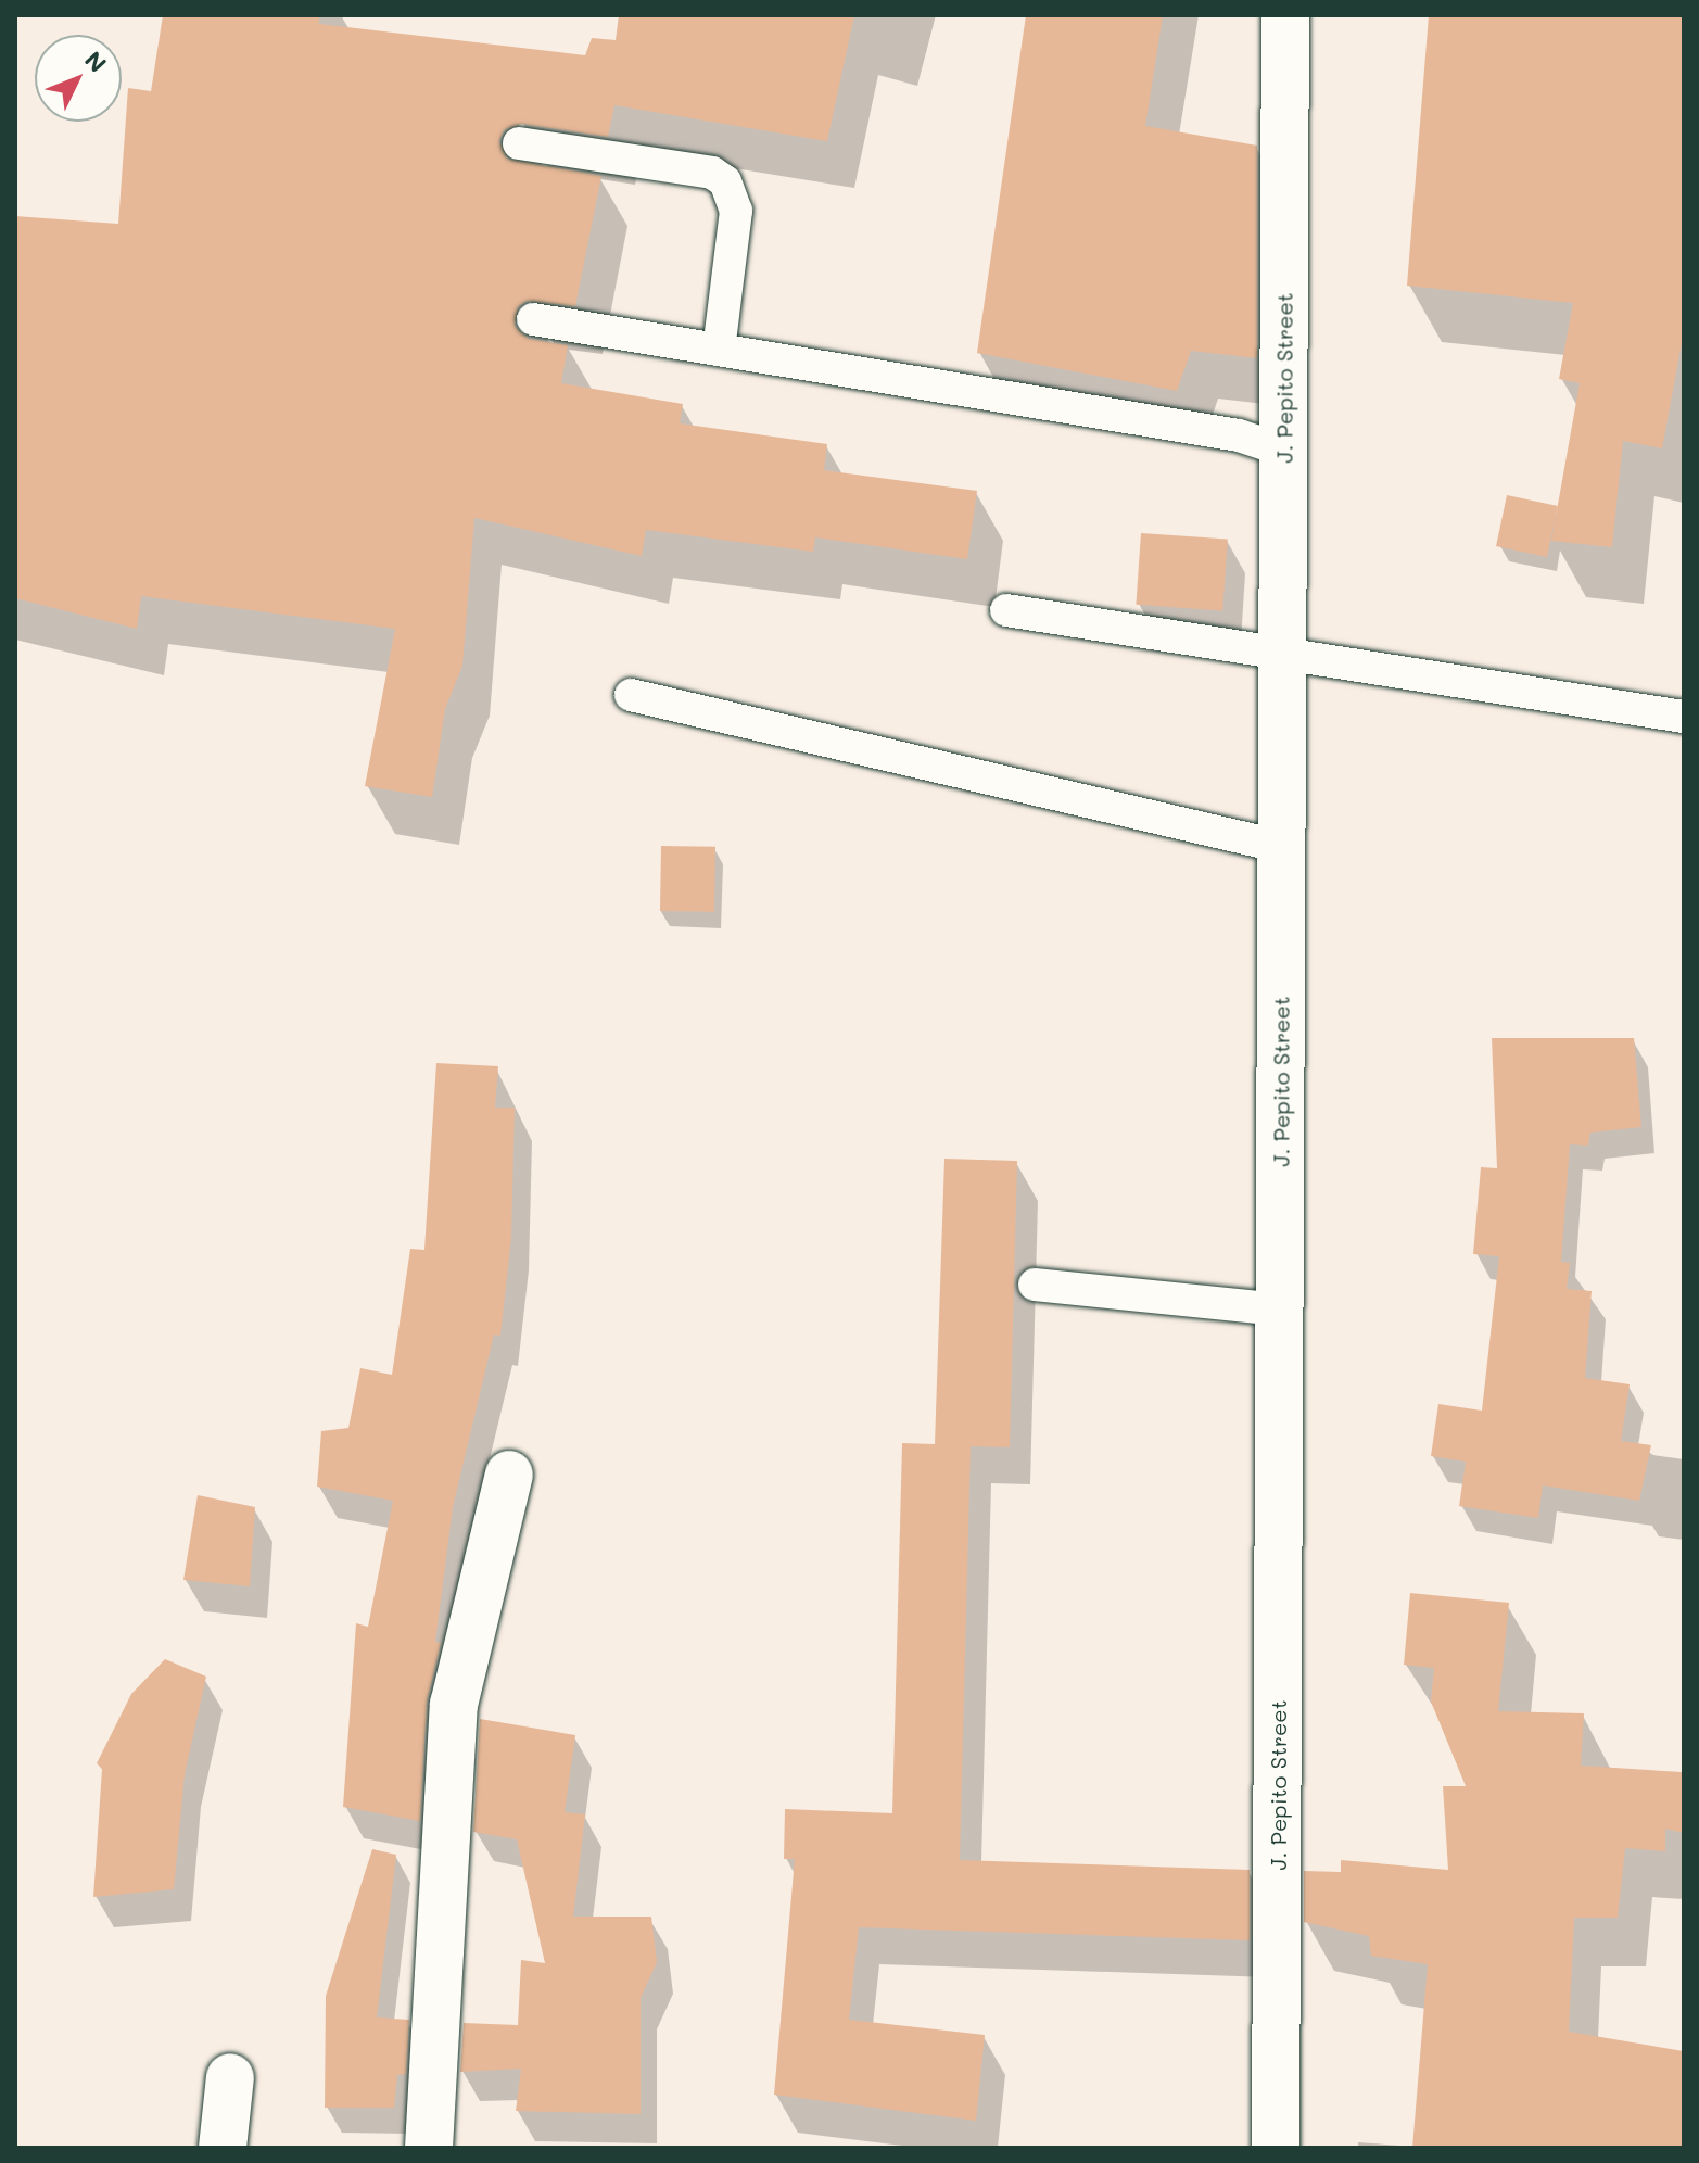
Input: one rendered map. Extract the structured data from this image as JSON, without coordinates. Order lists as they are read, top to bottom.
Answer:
{
  "streets": {
    "street": ["J. Pepito Street"]
  },
  "north": "top right"
}
